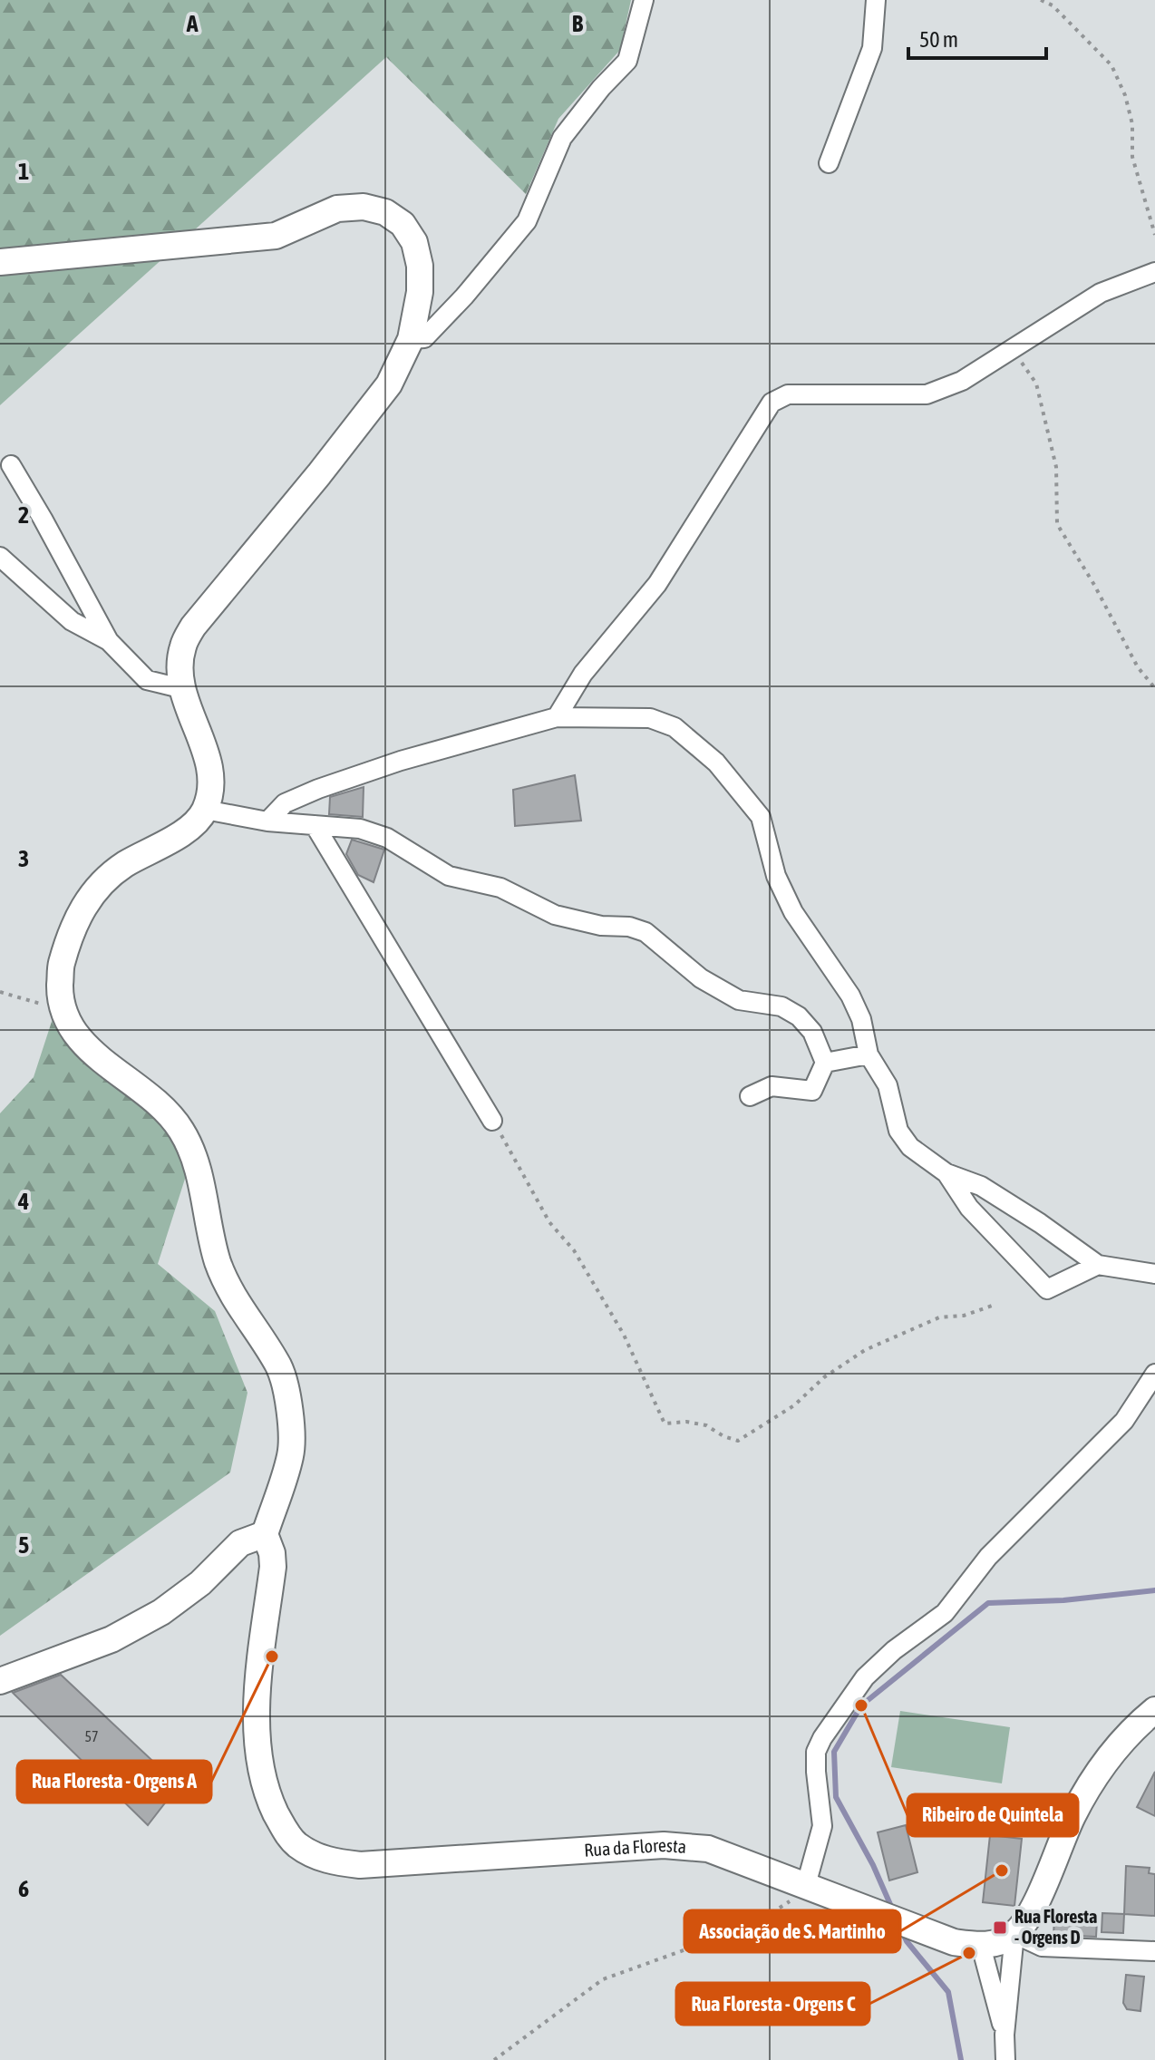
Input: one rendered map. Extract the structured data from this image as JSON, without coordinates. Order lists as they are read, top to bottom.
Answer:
{
  "streets": {
    "street": ["Rua da Floresta"]
  },
  "places": {
    "other": [
      "Rua Floresta - Orgens A",
      "Ribeiro de Quintela",
      "Associação de S. Martinho",
      "Rua Floresta - Orgens C"
    ],
    "transit": ["Rua Floresta - Orgens D"]
  },
  "house_numbers": ["57"],
  "scale_bar": "50 m",
  "grid": {
    "columns": ["A", "B"],
    "rows": [
      "1",
      "2",
      "3",
      "4",
      "5",
      "6"
    ]
  }
}
